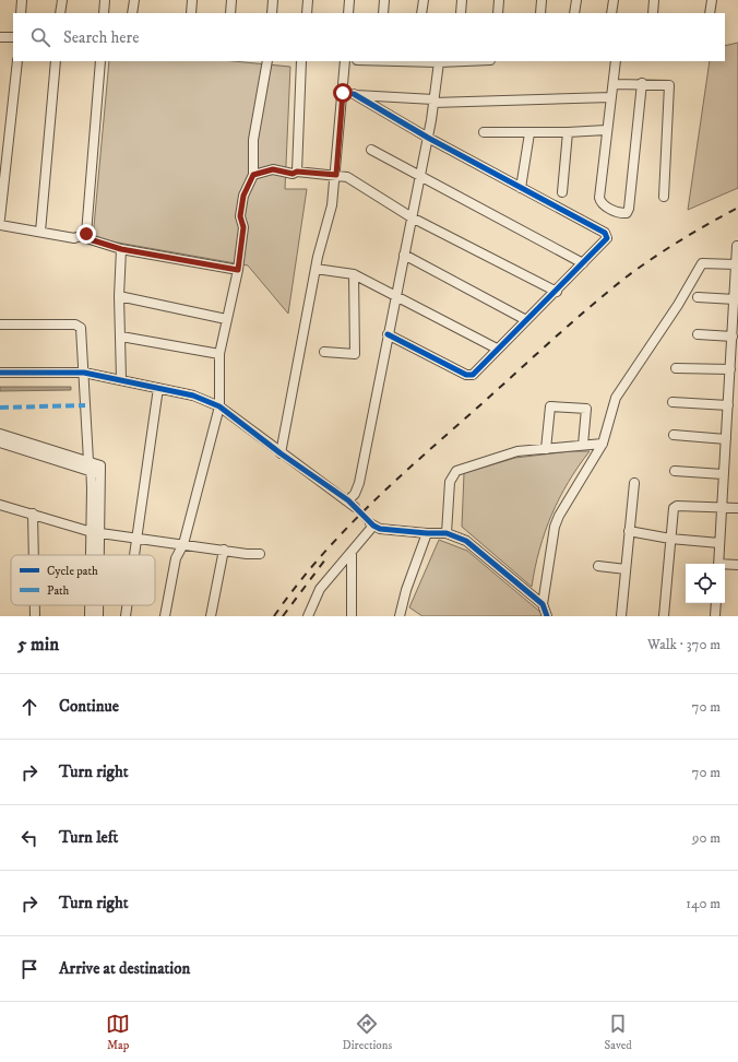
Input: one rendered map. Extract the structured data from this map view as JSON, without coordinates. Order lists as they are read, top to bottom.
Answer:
{
  "legend": ["Cycle path", "Path"],
  "page": {
    "search": "Search here",
    "heading": ["5 min", "Walk · 370 m"],
    "list": [
      ["Continue", "70 m"],
      ["Turn right", "70 m"],
      ["Turn left", "90 m"],
      ["Turn right", "140 m"],
      "Arrive at destination"
    ],
    "nav": ["Map", "Directions", "Saved"]
  }
}
